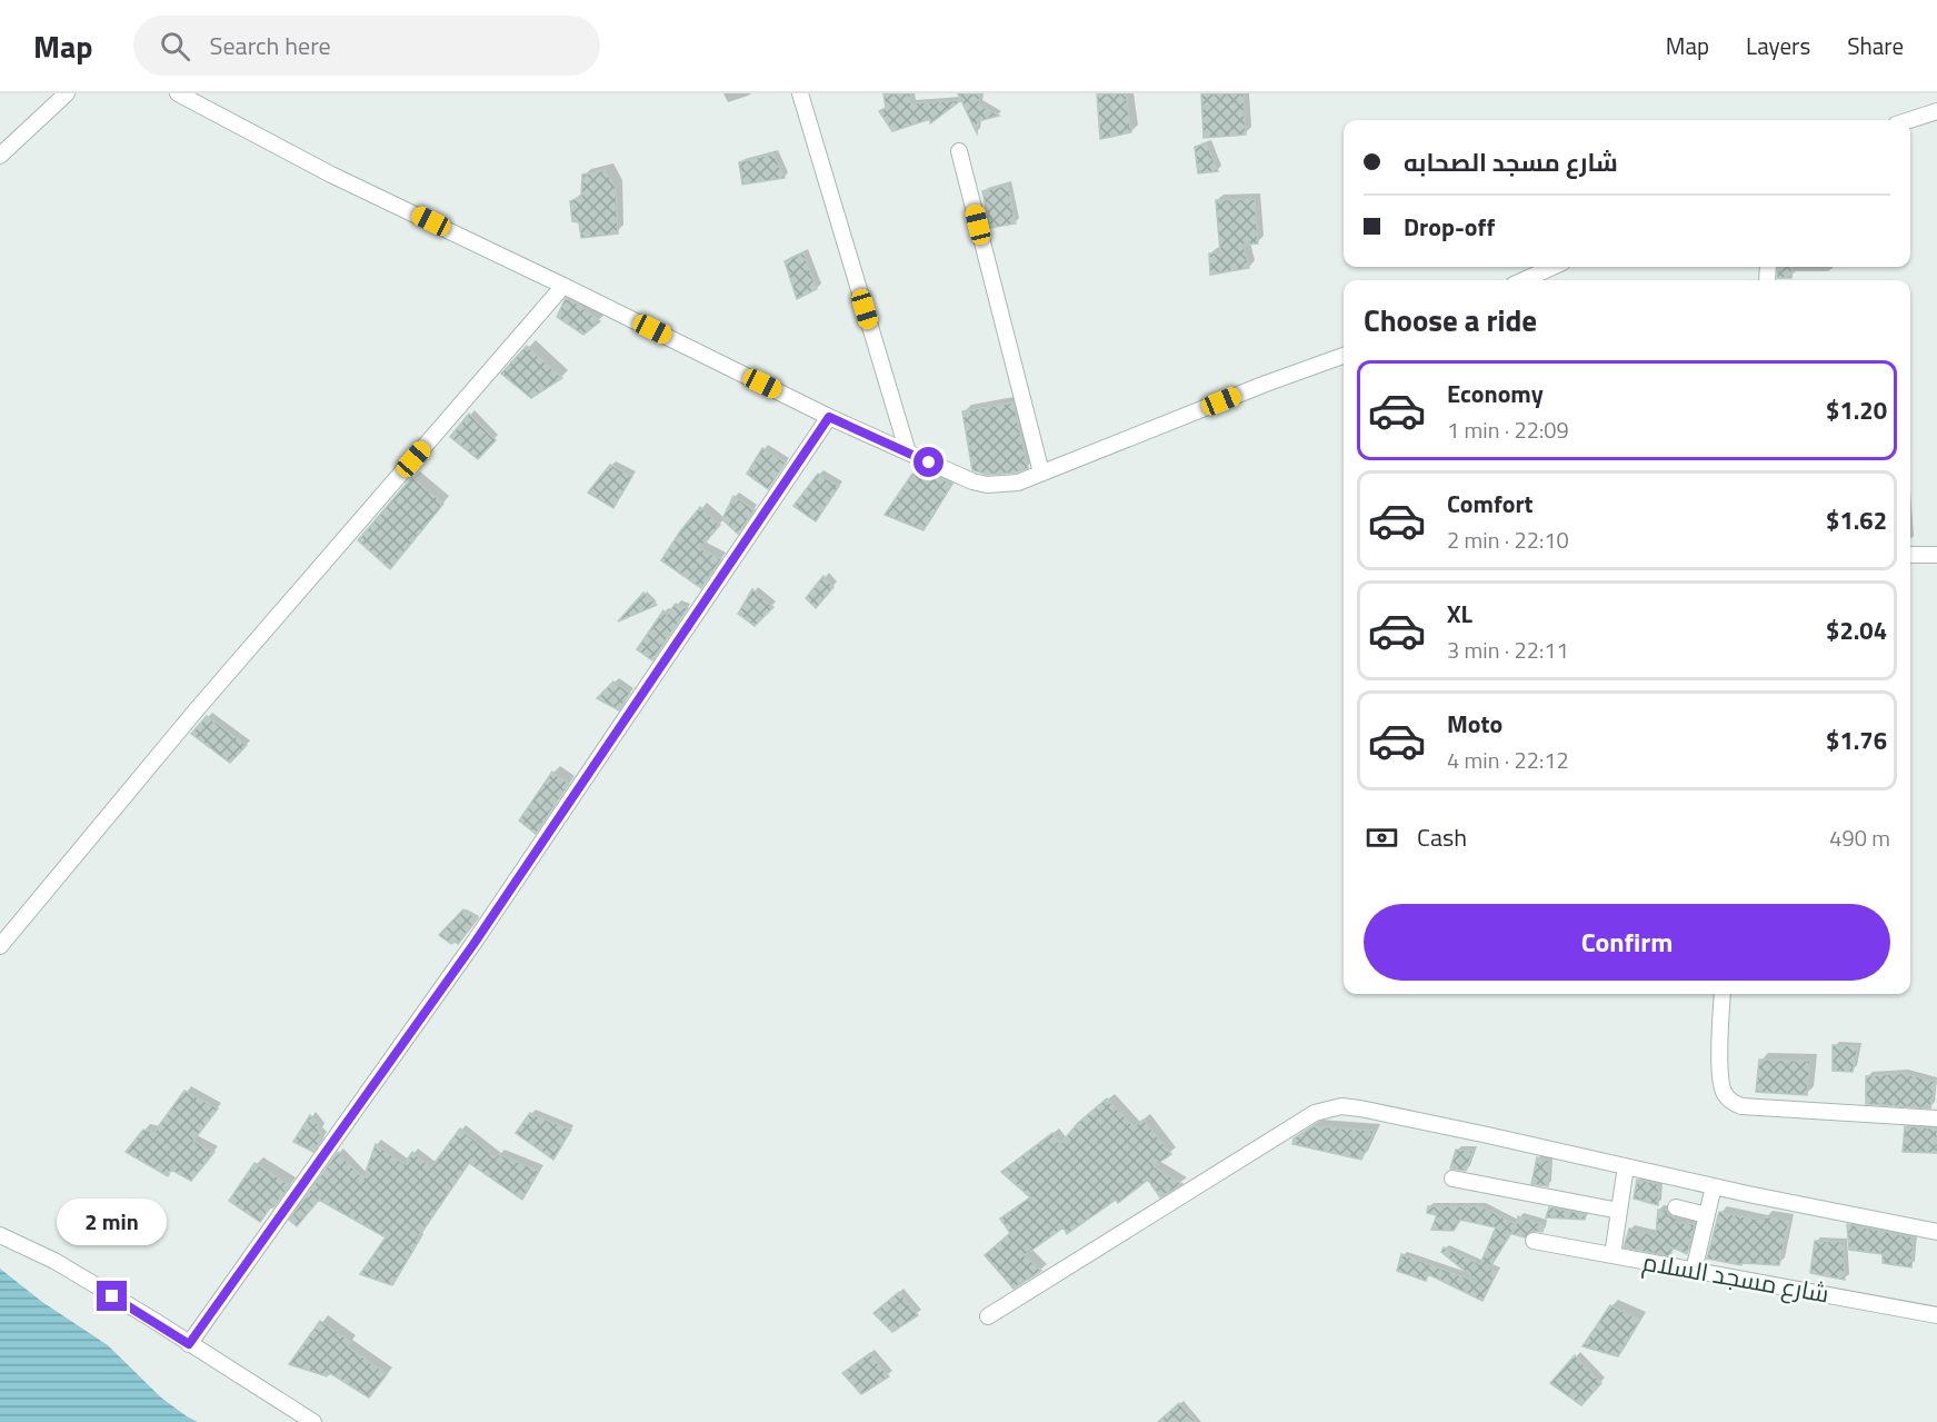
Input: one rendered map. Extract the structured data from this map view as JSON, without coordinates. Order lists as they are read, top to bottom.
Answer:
{
  "streets": {
    "street": ["شارع مسجد السلام"]
  },
  "page": {
    "header": "Map",
    "search": "Search here",
    "nav": ["Map", "Layers", "Share"],
    "banner": ["شارع مسجد الصحابه", "Drop-off"],
    "heading": "Choose a ride",
    "list": [
      {
        "name": "Economy",
        "note": "1 min · 22:09",
        "value": "$1.20"
      },
      {
        "name": "Comfort",
        "note": "2 min · 22:10",
        "value": "$1.62"
      },
      {
        "name": "XL",
        "note": "3 min · 22:11",
        "value": "$2.04"
      },
      {
        "name": "Moto",
        "note": "4 min · 22:12",
        "value": "$1.76"
      }
    ],
    "pay": ["Cash", "490 m"],
    "buttons": "Confirm",
    "bubble": "2 min"
  }
}
